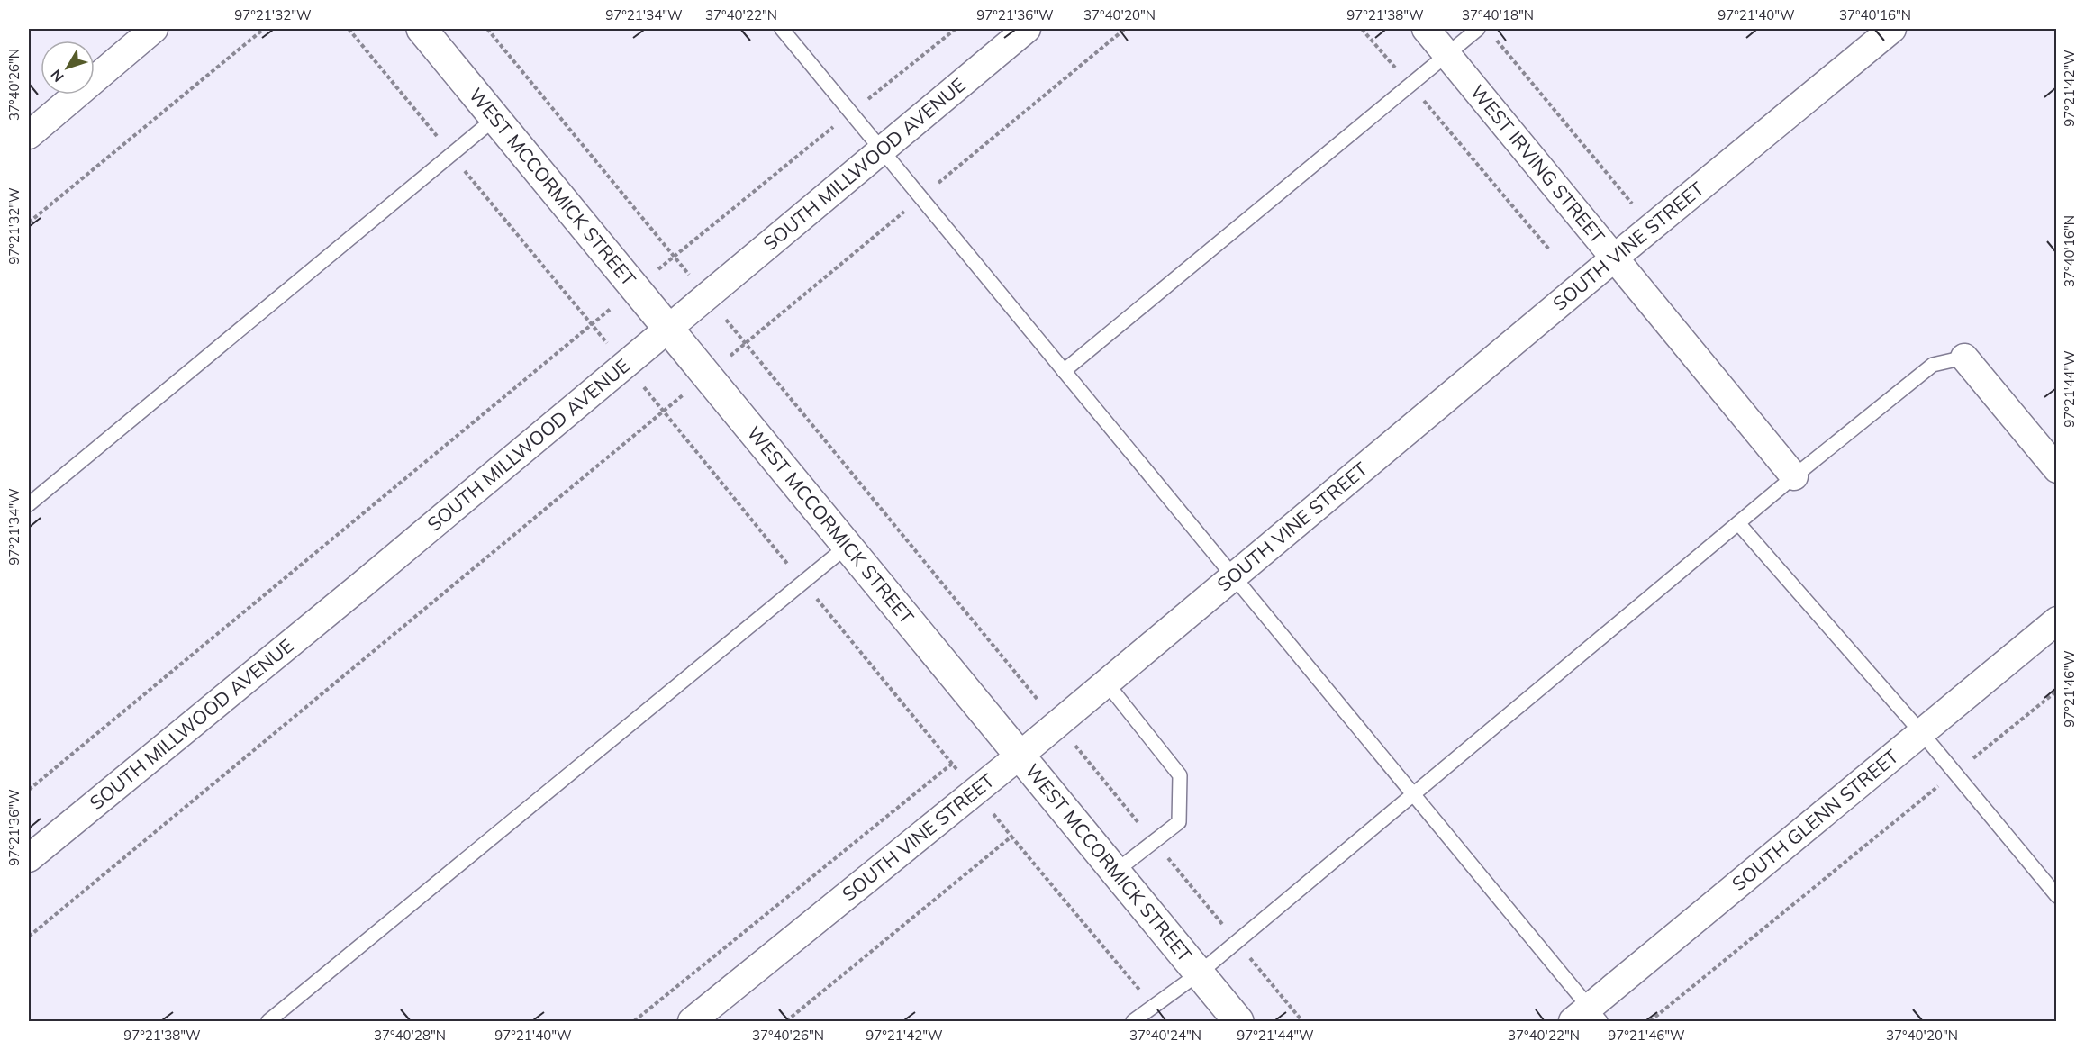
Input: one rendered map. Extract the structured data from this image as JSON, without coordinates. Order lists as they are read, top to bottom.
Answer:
{
  "streets": {
    "street": [
      "SOUTH MILLWOOD AVENUE",
      "WEST IRVING STREET",
      "WEST MCCORMICK STREET",
      "SOUTH VINE STREET",
      "SOUTH GLENN STREET"
    ]
  },
  "crossings": [
    ["SOUTH MILLWOOD AVENUE", "WEST MCCORMICK STREET"],
    ["WEST IRVING STREET", "SOUTH VINE STREET"],
    ["WEST MCCORMICK STREET", "SOUTH VINE STREET"]
  ],
  "north": "bottom left",
  "coordinates": [
    "97°21'32\"W",
    "97°21'34\"W",
    "37°40'22\"N",
    "97°21'36\"W",
    "37°40'20\"N",
    "97°21'38\"W",
    "37°40'18\"N",
    "97°21'40\"W",
    "37°40'16\"N",
    "37°40'26\"N",
    "97°21'42\"W",
    "97°21'44\"W",
    "97°21'46\"W",
    "37°40'28\"N",
    "37°40'24\"N"
  ]
}
